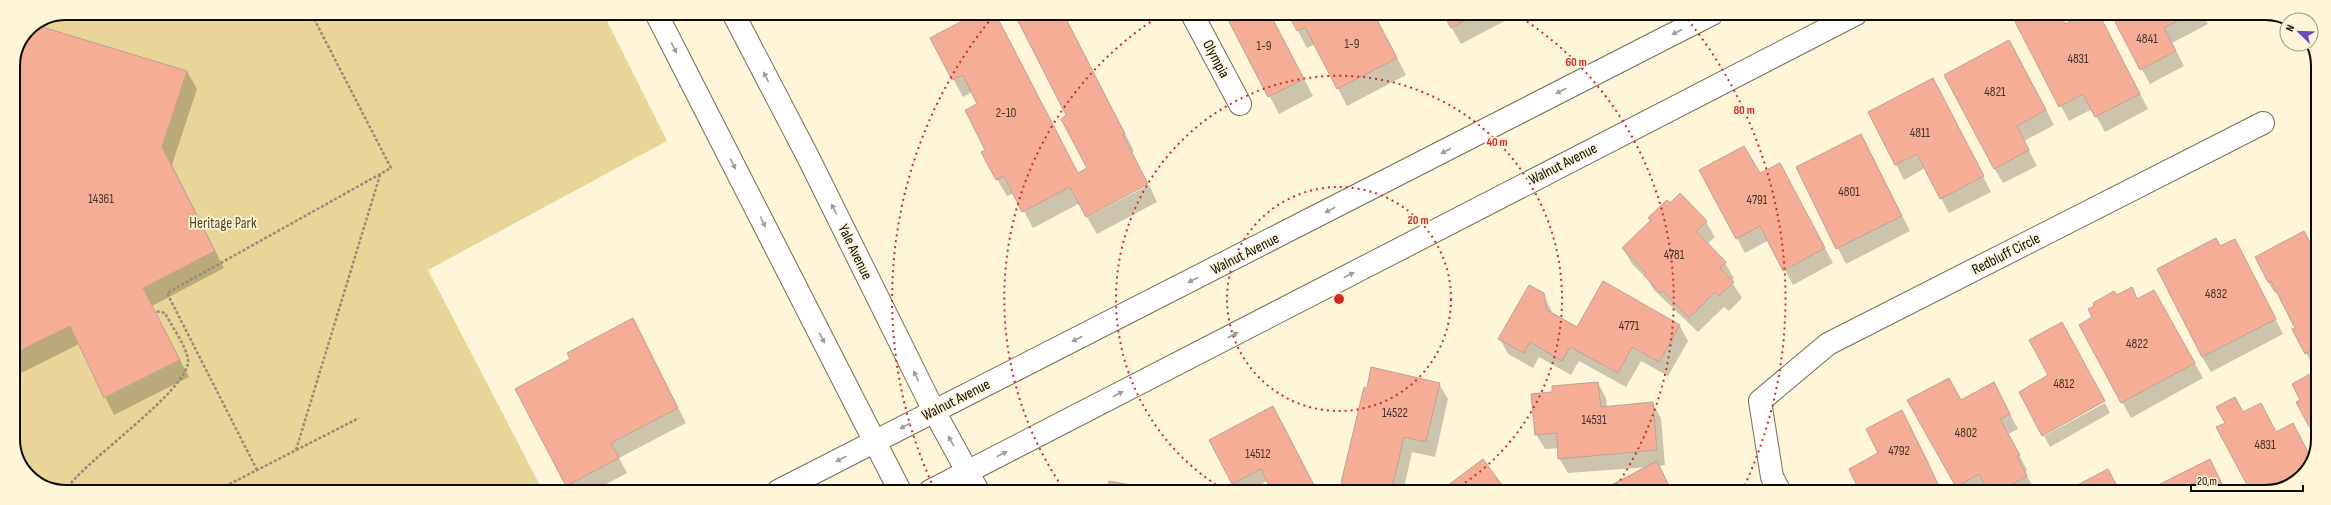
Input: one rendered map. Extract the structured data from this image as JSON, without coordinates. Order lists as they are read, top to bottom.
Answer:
{
  "streets": {
    "main road": [
      "Olympia",
      "Walnut Avenue",
      "Yale Avenue",
      "Redbluff Circle"
    ]
  },
  "crossings": [
    ["Walnut Avenue", "Yale Avenue"]
  ],
  "parks": ["Heritage Park"],
  "house_numbers": [
    "4841",
    "1-9",
    "1-9",
    "4831",
    "4821",
    "2-10",
    "4811",
    "4801",
    "14361",
    "4791",
    "4781",
    "4832",
    "4771",
    "4822",
    "4812",
    "14522",
    "14531",
    "4802",
    "4831",
    "4792",
    "14512"
  ],
  "scale_bar": "20 m",
  "north": "top left",
  "rings": [
    "60 m",
    "80 m",
    "40 m",
    "20 m"
  ]
}
